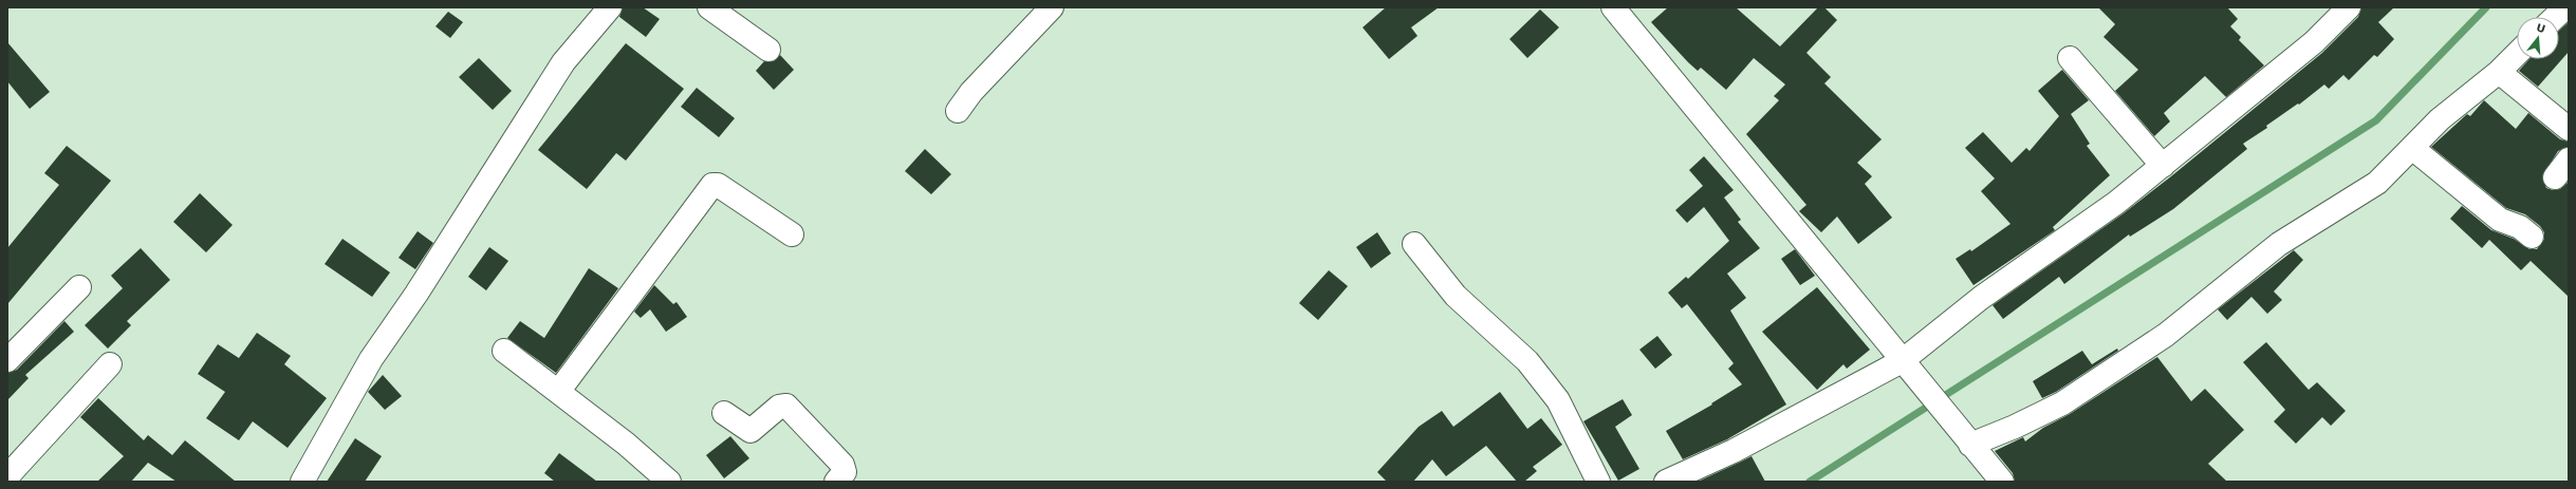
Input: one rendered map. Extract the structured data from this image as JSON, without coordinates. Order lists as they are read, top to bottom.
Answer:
{
  "north": "top"
}
